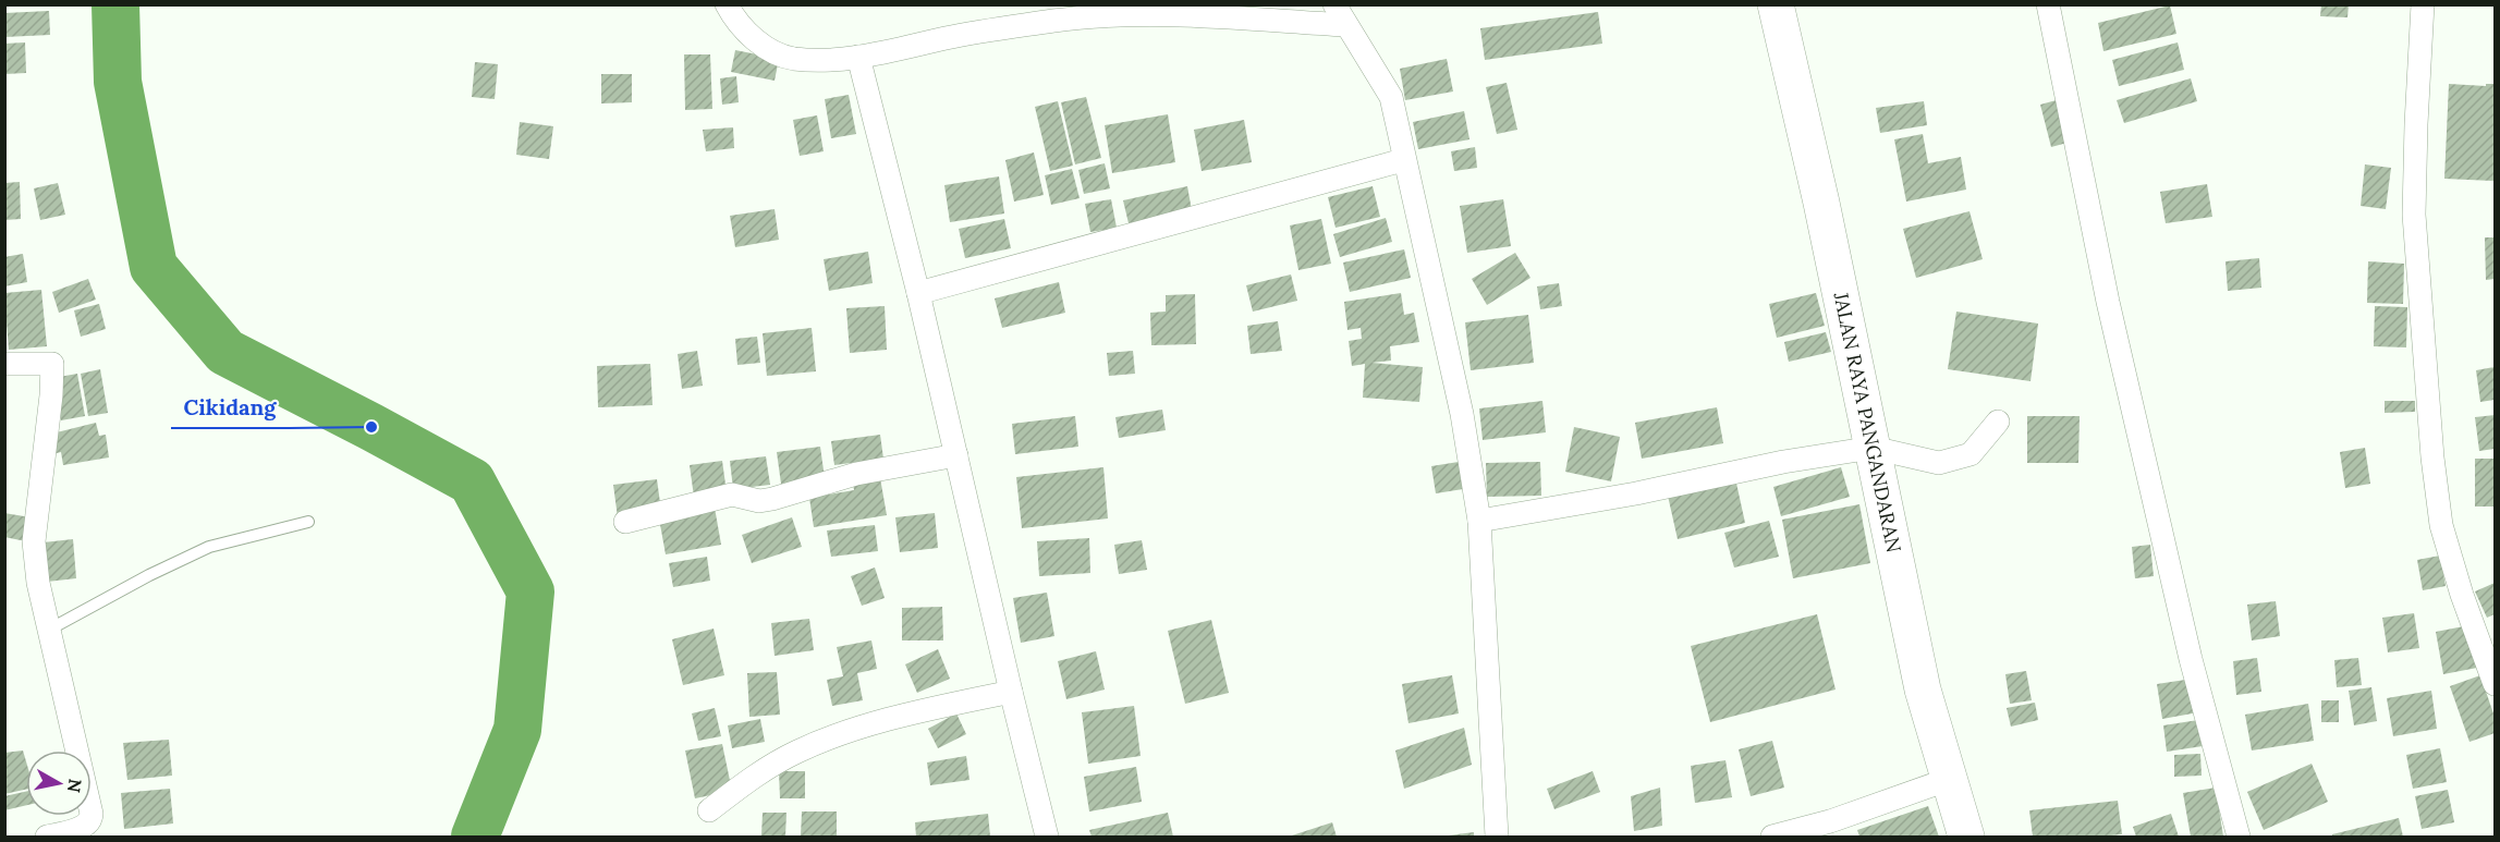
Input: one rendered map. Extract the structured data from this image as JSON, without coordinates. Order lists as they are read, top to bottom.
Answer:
{
  "streets": {
    "highway": ["JALAN RAYA PANGANDARAN"]
  },
  "places": ["Cikidang"],
  "north": "right"
}
